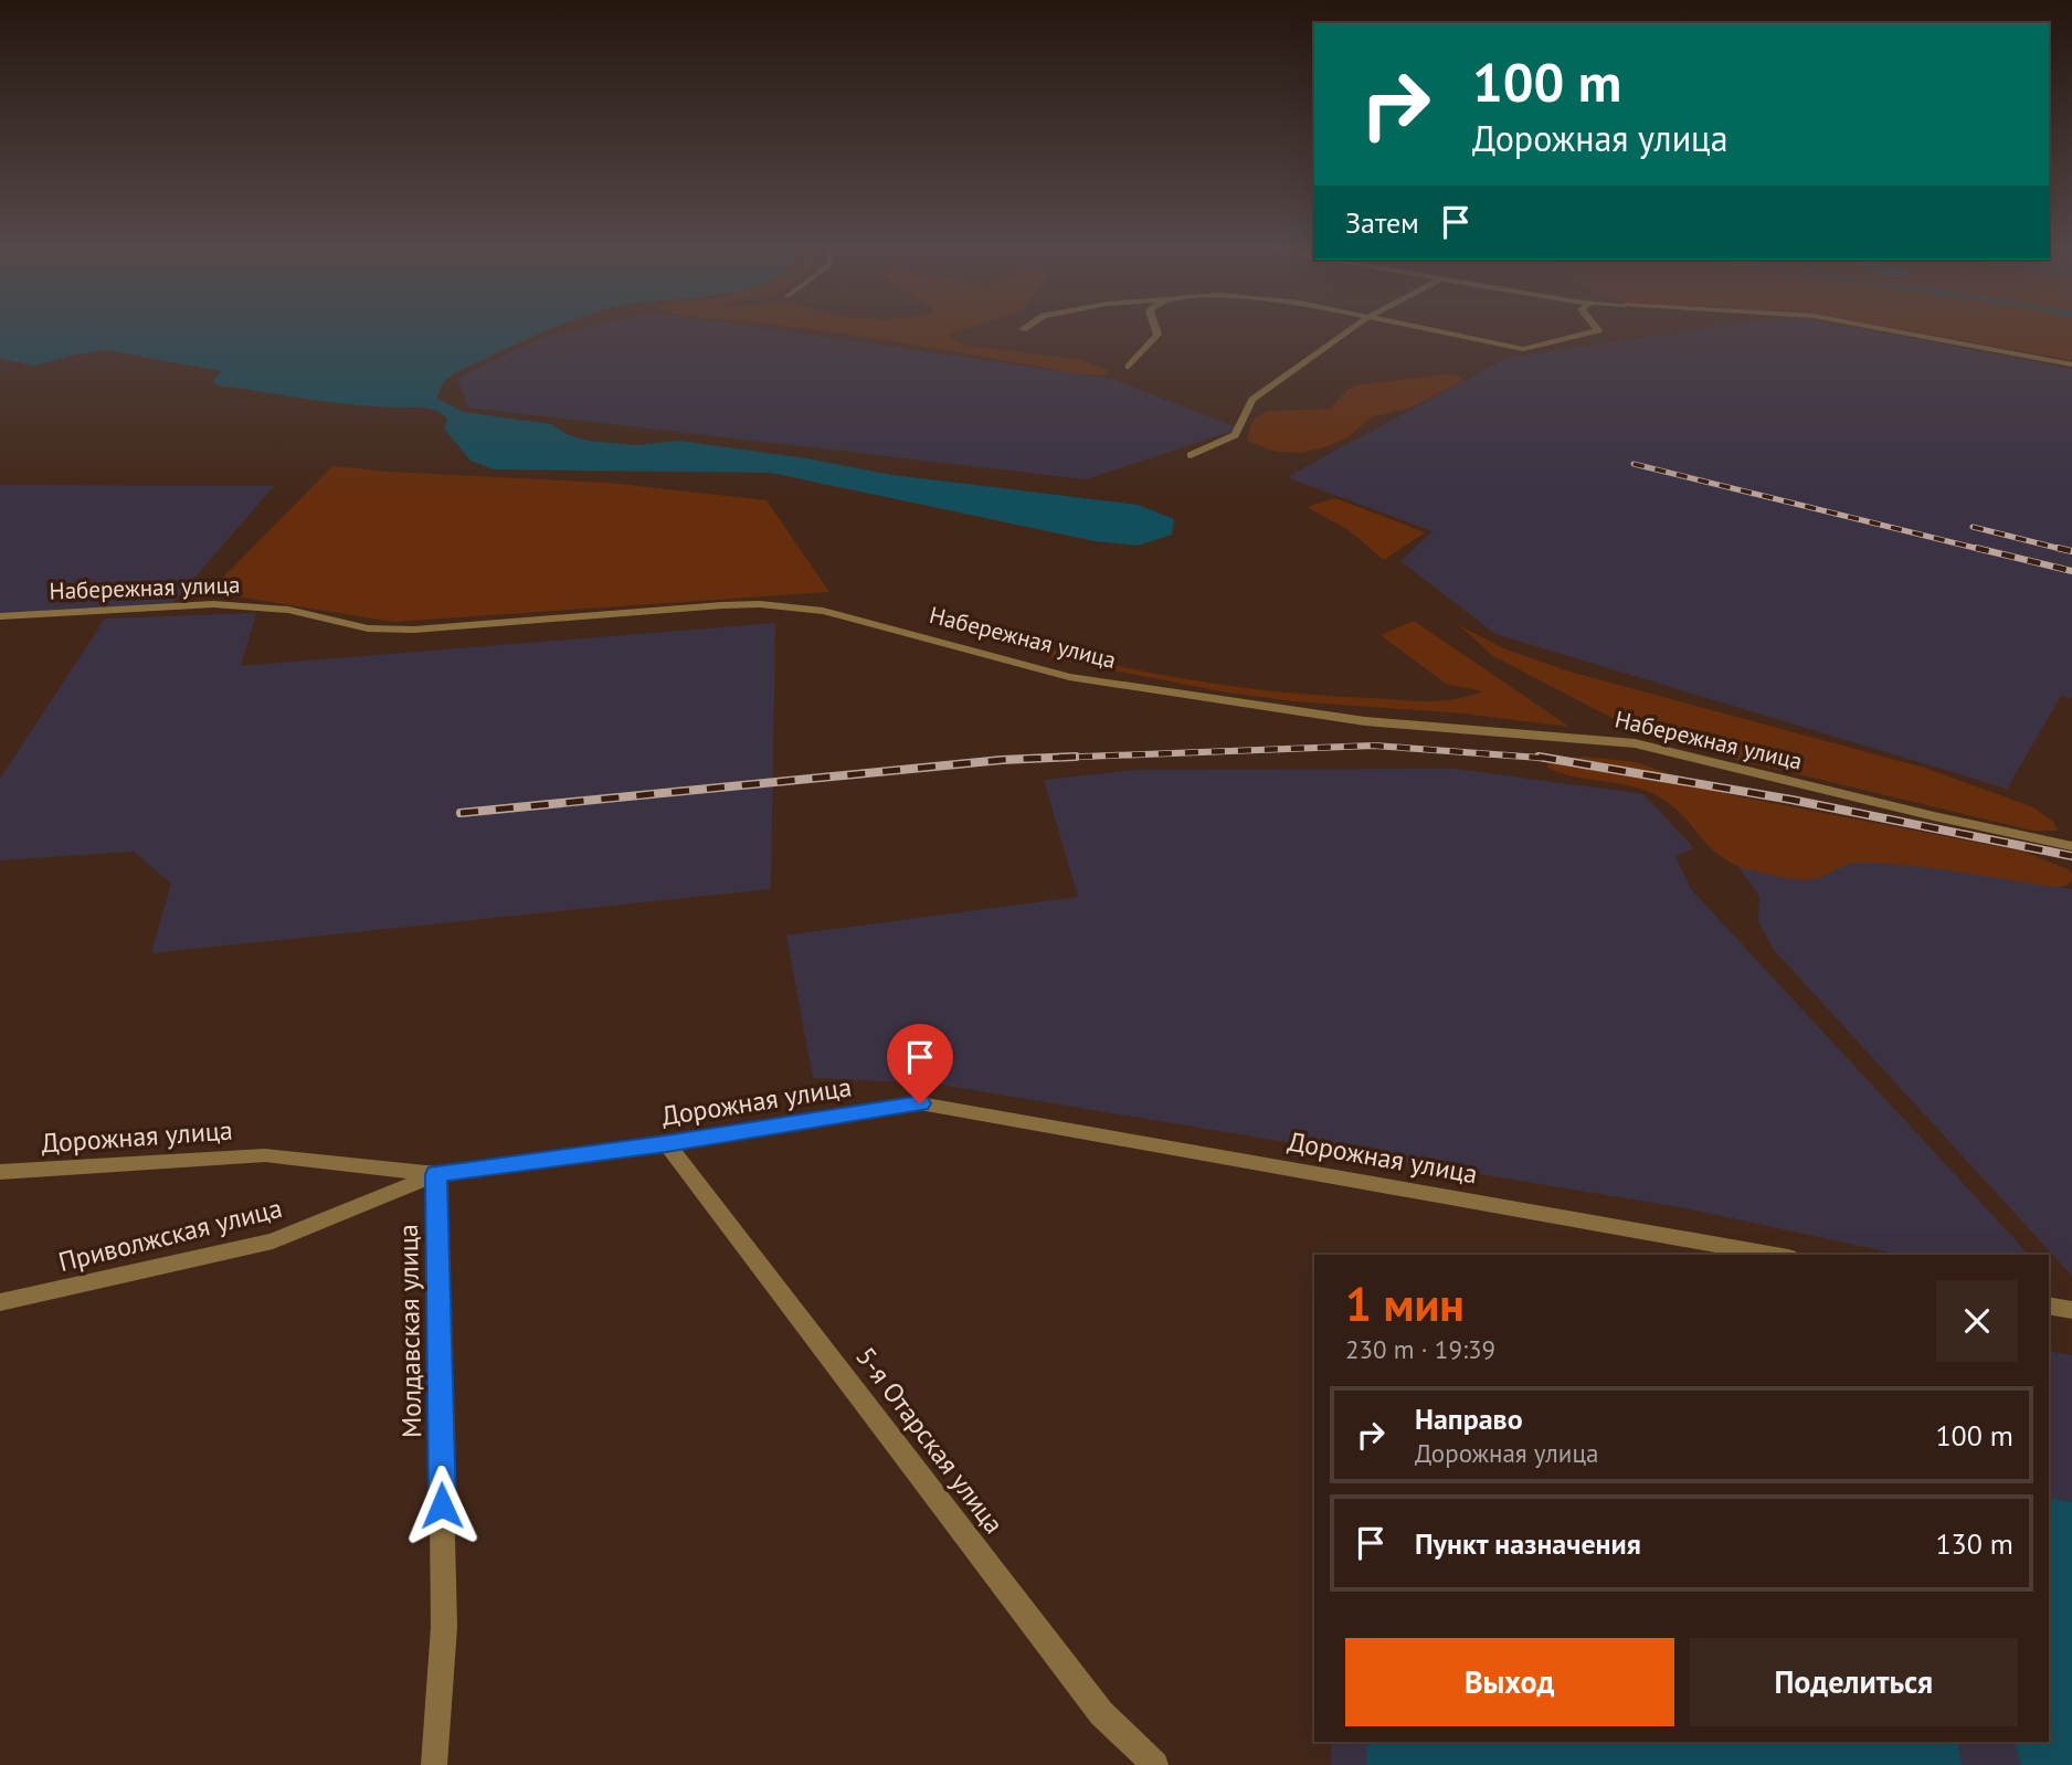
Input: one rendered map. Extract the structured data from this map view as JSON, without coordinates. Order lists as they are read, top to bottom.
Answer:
{
  "streets": {
    "street": [
      "Набережная улица",
      "Дорожная улица",
      "Приволжская улица",
      "Молдавская улица",
      "5-я Отарская улица"
    ]
  },
  "crossings": [
    ["Дорожная улица", "Приволжская улица"],
    ["Дорожная улица", "Молдавская улица"],
    ["Дорожная улица", "5-я Отарская улица"],
    ["Приволжская улица", "Молдавская улица"]
  ],
  "page": {
    "turn": ["100 m", "Дорожная улица"],
    "then": "Затем",
    "heading": ["1 мин", "230 m · 19:39"],
    "list": [
      {
        "name": "Направо",
        "note": "Дорожная улица",
        "value": "100 m"
      },
      {
        "name": "Пункт назначения",
        "value": "130 m"
      }
    ],
    "buttons": ["Выход", "Поделиться"]
  }
}
